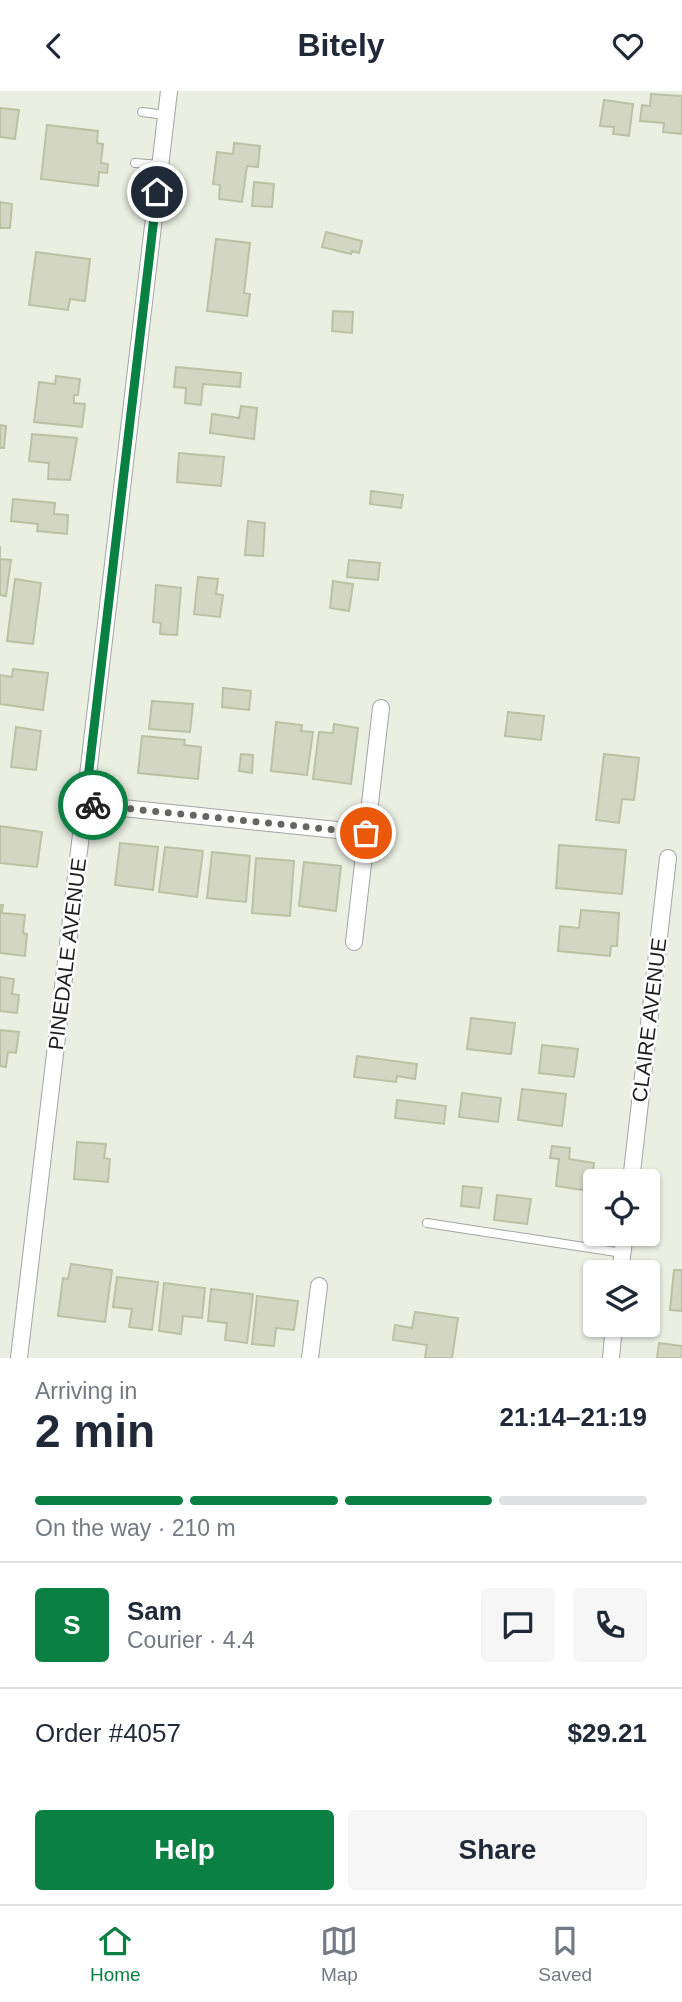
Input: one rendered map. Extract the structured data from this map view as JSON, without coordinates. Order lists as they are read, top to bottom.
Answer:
{
  "streets": {
    "street": ["PINEDALE AVENUE", "CLAIRE AVENUE"]
  },
  "page": {
    "header": "Bitely",
    "heading": ["2 min", "Arriving in", "21:14–21:19"],
    "panel": [
      "Sam",
      "Courier · 4.4",
      "Order #4057",
      "$29.21"
    ],
    "bar": "On the way · 210 m",
    "round": "S",
    "buttons": ["Help", "Share"],
    "tabs": ["Home", "Map", "Saved"]
  }
}
